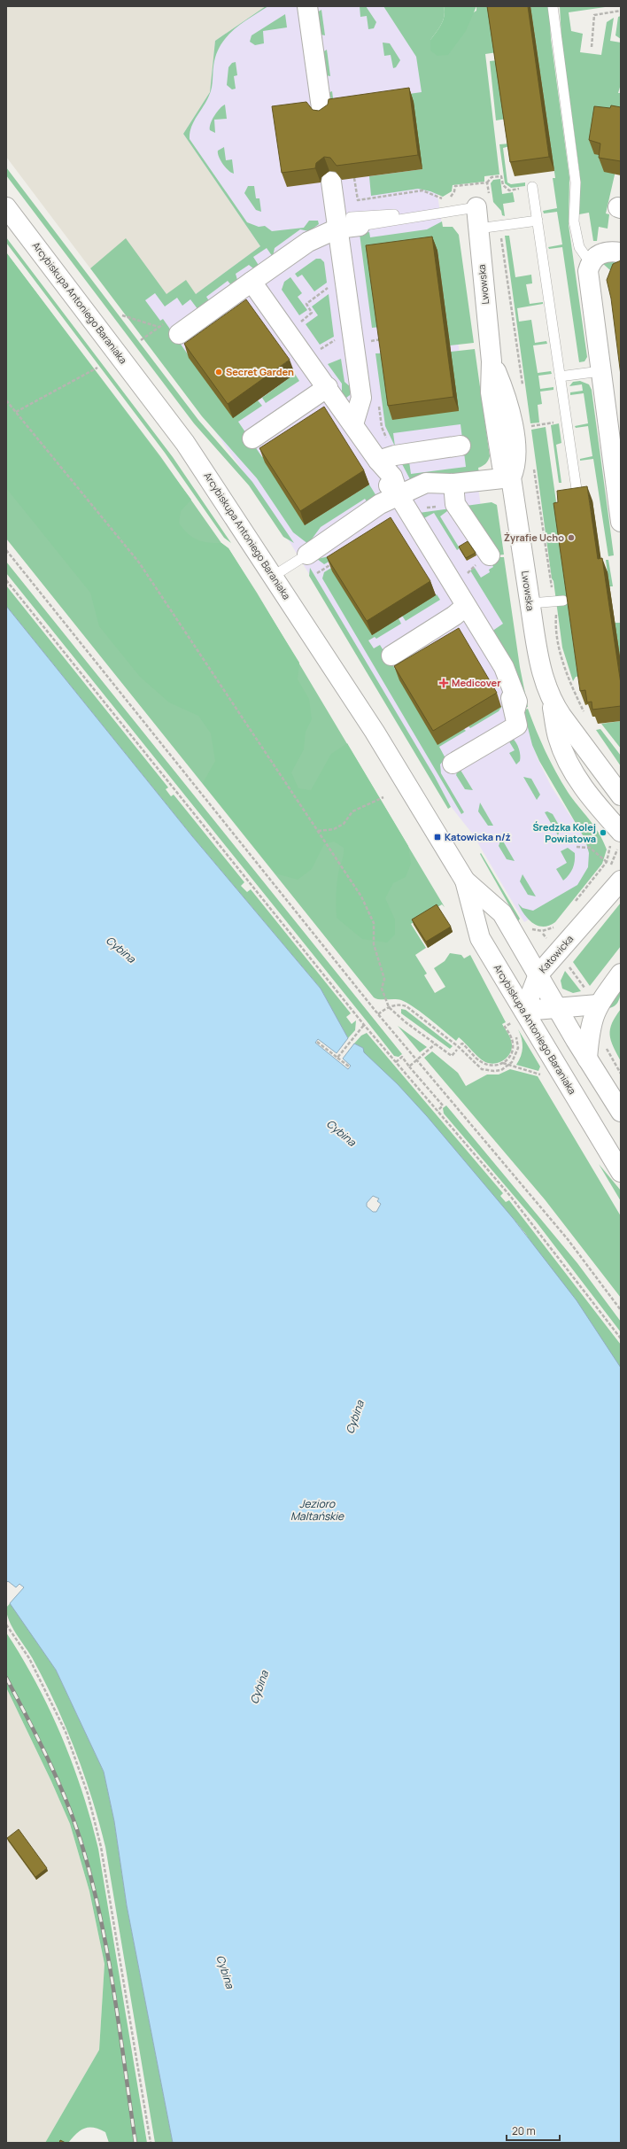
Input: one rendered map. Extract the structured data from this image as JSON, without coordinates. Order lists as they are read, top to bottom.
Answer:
{
  "streets": {
    "street": ["Lwowska", "Arcybiskupa Antoniego Baraniaka", "Katowicka"]
  },
  "crossings": [
    ["Arcybiskupa Antoniego Baraniaka", "Katowicka"]
  ],
  "water": ["Cybina", "Jezioro Maltańskie"],
  "places": {
    "other": ["Secret Garden", "Żyrafie Ucho", "Średzka Kolej Powiatowa"],
    "health": ["Medicover"],
    "transit": ["Katowicka n/ż"]
  },
  "scale_bar": "20 m"
}
